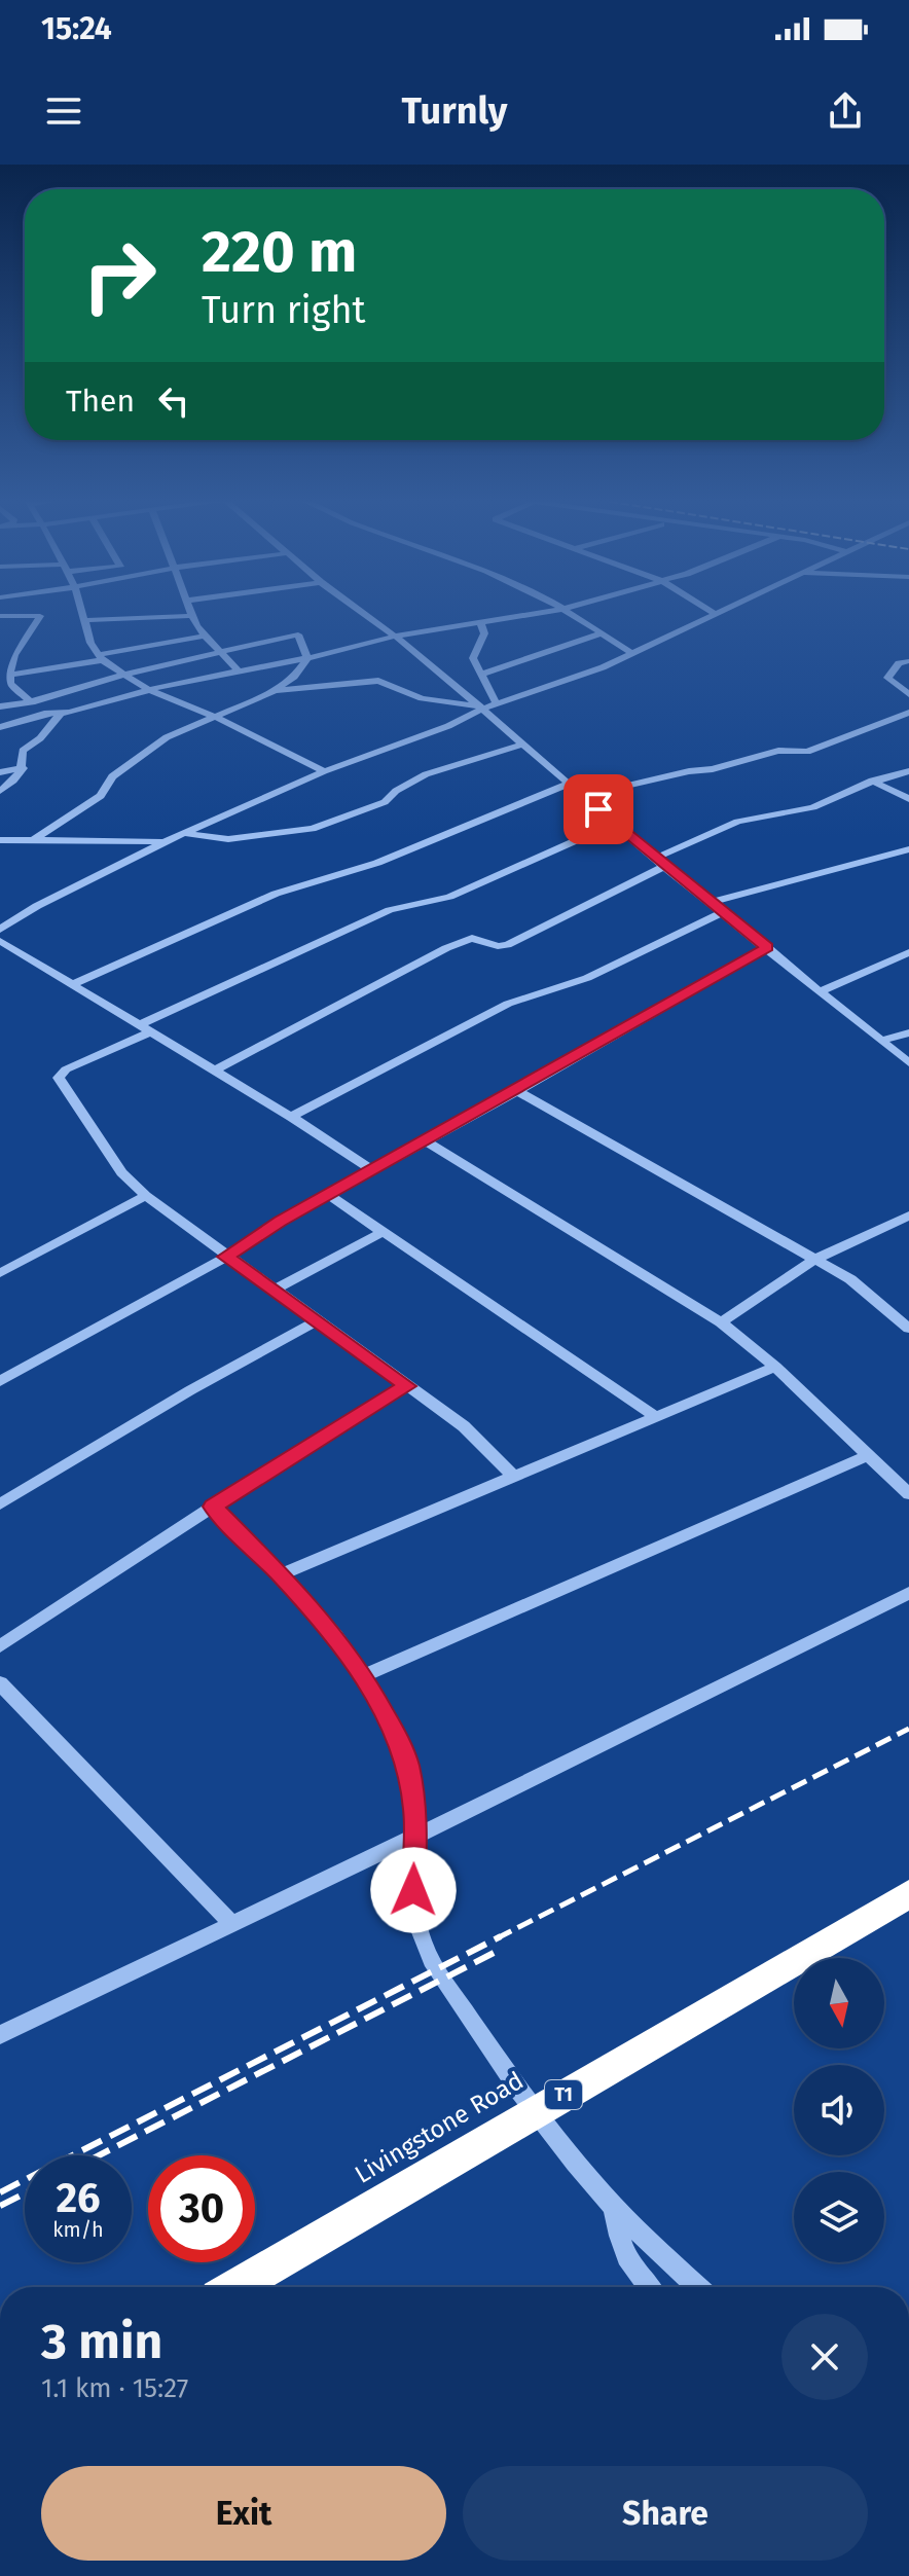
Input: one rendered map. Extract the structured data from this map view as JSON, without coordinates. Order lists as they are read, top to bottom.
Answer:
{
  "streets": {
    "highway": ["T1", "Livingstone Road"]
  },
  "north": "bottom",
  "page": {
    "status": "15:24",
    "header": "Turnly",
    "turn": ["220 m", "Turn right"],
    "then": "Then",
    "speed": "26 km/h",
    "limit": "30",
    "heading": ["3 min", "1.1 km · 15:27"],
    "buttons": ["Exit", "Share"]
  }
}
